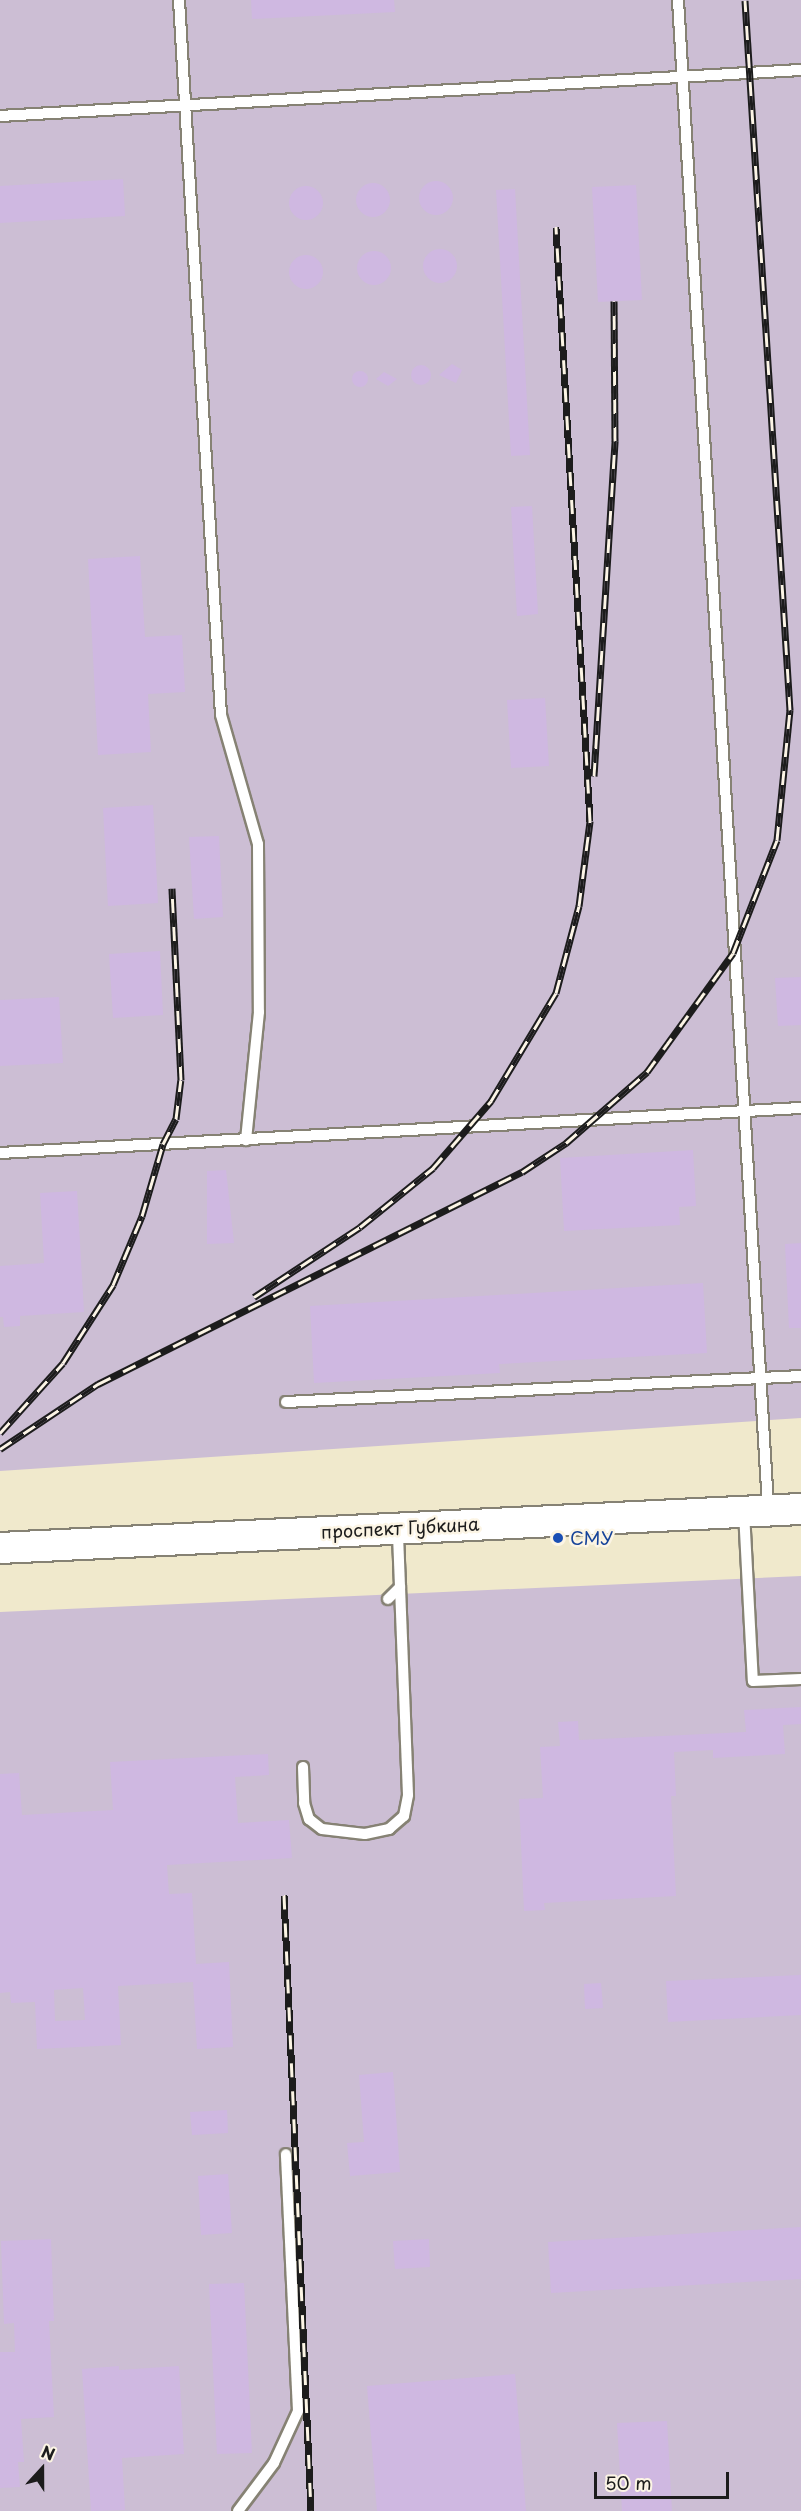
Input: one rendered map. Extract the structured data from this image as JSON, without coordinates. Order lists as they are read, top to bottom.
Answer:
{
  "streets": {
    "main road": ["проспект Губкина"]
  },
  "places": ["СМУ"],
  "scale_bar": "50 m",
  "north": "top"
}
